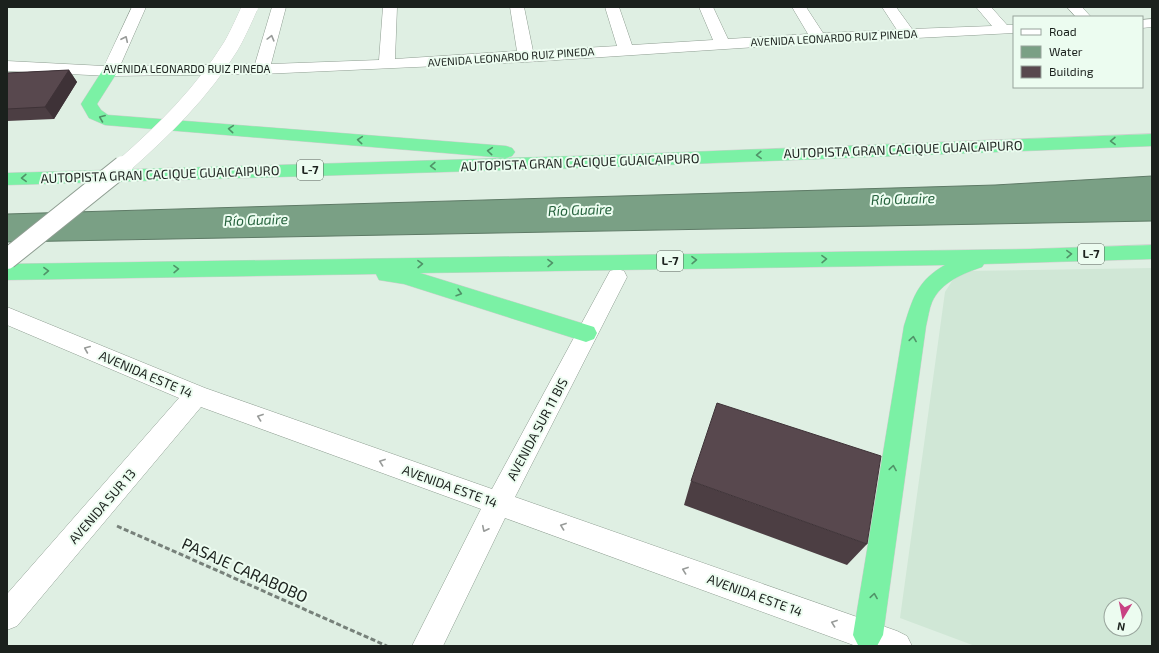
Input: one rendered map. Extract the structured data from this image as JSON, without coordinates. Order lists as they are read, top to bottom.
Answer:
{
  "streets": {
    "highway": ["AUTOPISTA GRAN CACIQUE GUAICAIPURO", "L-7"],
    "street": [
      "AVENIDA LEONARDO RUIZ PINEDA",
      "AVENIDA ESTE 14",
      "AVENIDA SUR 11 BIS",
      "AVENIDA SUR 13"
    ],
    "path": ["PASAJE CARABOBO"]
  },
  "crossings": [
    ["AVENIDA ESTE 14", "AVENIDA SUR 11 BIS"],
    ["AVENIDA ESTE 14", "AVENIDA SUR 13"],
    ["AVENIDA SUR 13", "PASAJE CARABOBO"]
  ],
  "one_way": ["AVENIDA ESTE 14", "AVENIDA SUR 11 BIS"],
  "water": ["Río Guaire"],
  "legend": ["Road", "Water", "Building"],
  "north": "bottom"
}
